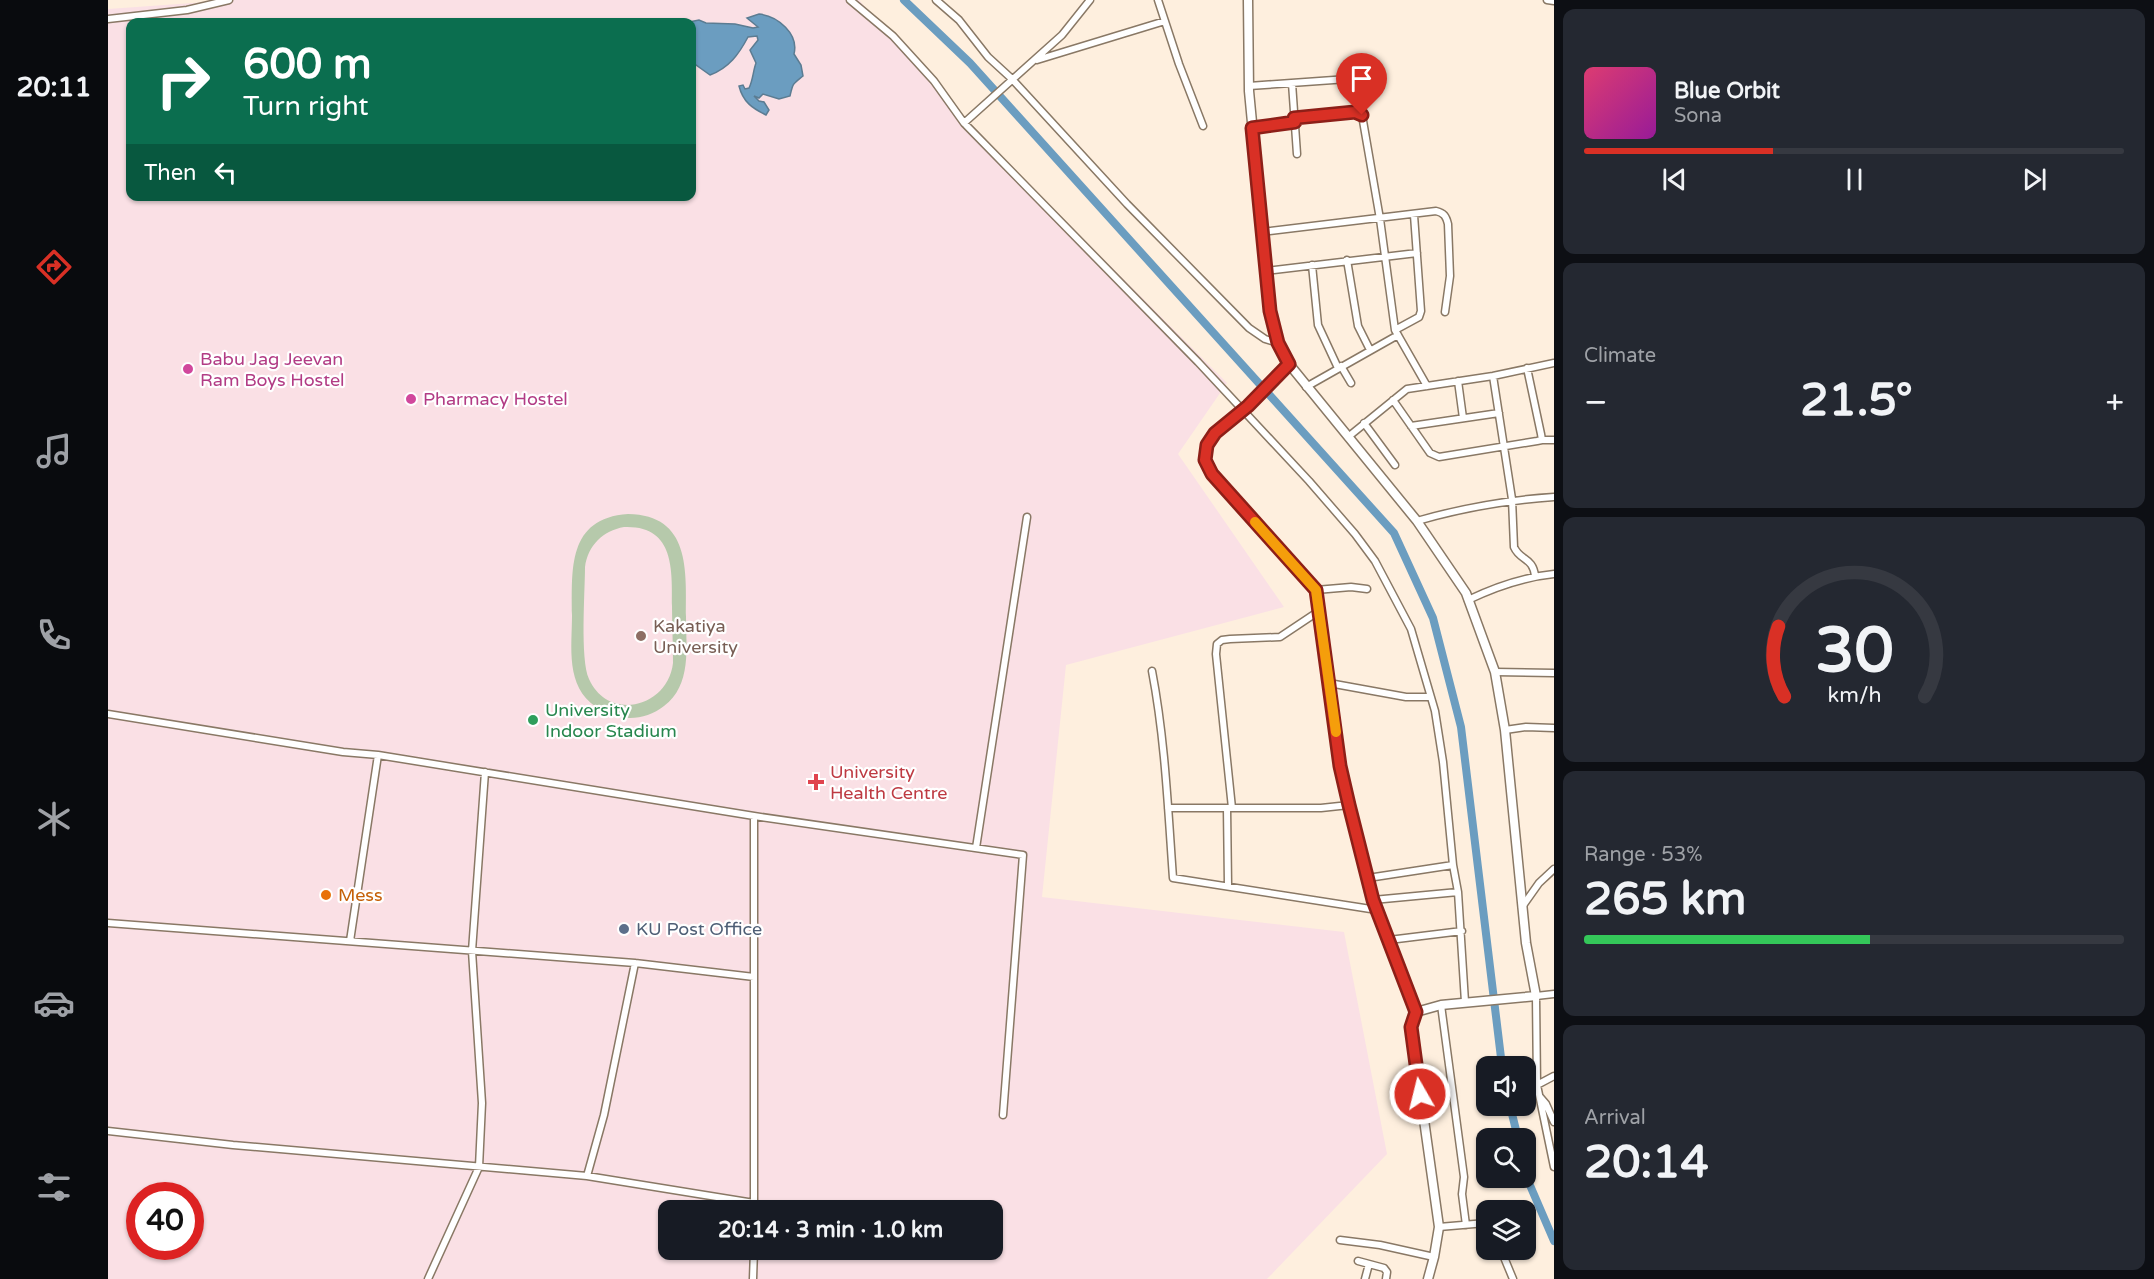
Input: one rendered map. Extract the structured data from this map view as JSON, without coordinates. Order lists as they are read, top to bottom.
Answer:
{
  "places": {
    "other": [
      "Babu Jag Jeevan Ram Boys Hostel",
      "Pharmacy Hostel",
      "Kakatiya University",
      "University Indoor Stadium",
      "Mess",
      "KU Post Office"
    ],
    "health": ["University Health Centre"]
  },
  "page": {
    "tabs": "20:11",
    "turn": ["600 m", "Turn right"],
    "song": ["Blue Orbit", "Sona"],
    "then": "Then",
    "tile": [
      "Climate",
      ["Range · 53%", "265 km"],
      ["Arrival", "20:14"]
    ],
    "heat": ["−", "21.5°", "+"],
    "limit": "40",
    "trip": "20:14 · 3 min · 1.0 km",
    "gauge": ["30", "km/h"]
  }
}
